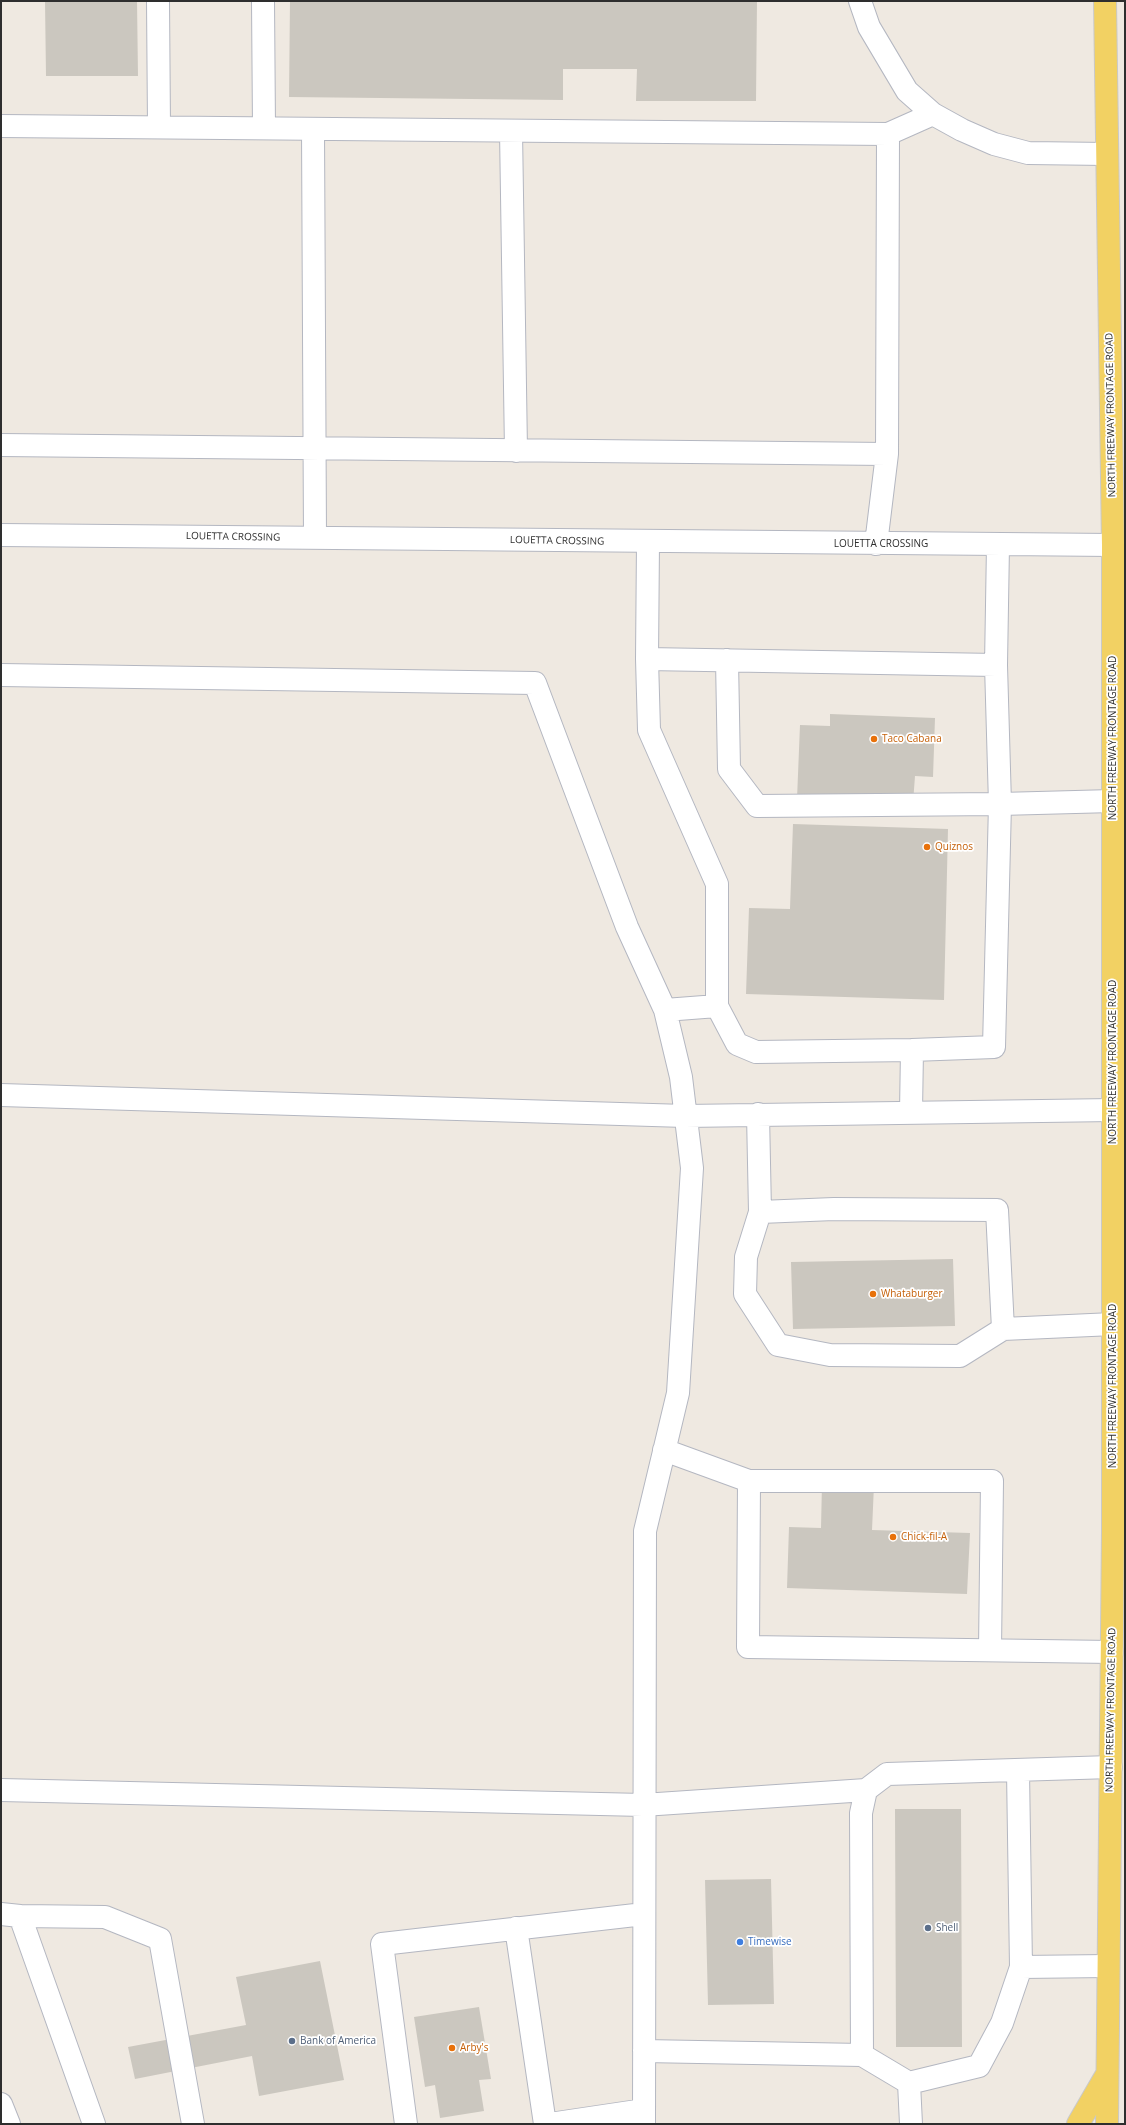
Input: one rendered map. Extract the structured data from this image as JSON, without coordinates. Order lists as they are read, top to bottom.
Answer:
{
  "streets": {
    "main road": ["NORTH FREEWAY FRONTAGE ROAD"],
    "street": ["LOUETTA CROSSING"]
  },
  "crossings": [
    ["NORTH FREEWAY FRONTAGE ROAD", "LOUETTA CROSSING"]
  ],
  "places": [
    "Taco Cabana",
    "Quiznos",
    "Whataburger",
    "Chick-fil-A",
    "Shell",
    "Timewise",
    "Bank of America",
    "Arby's"
  ]
}
